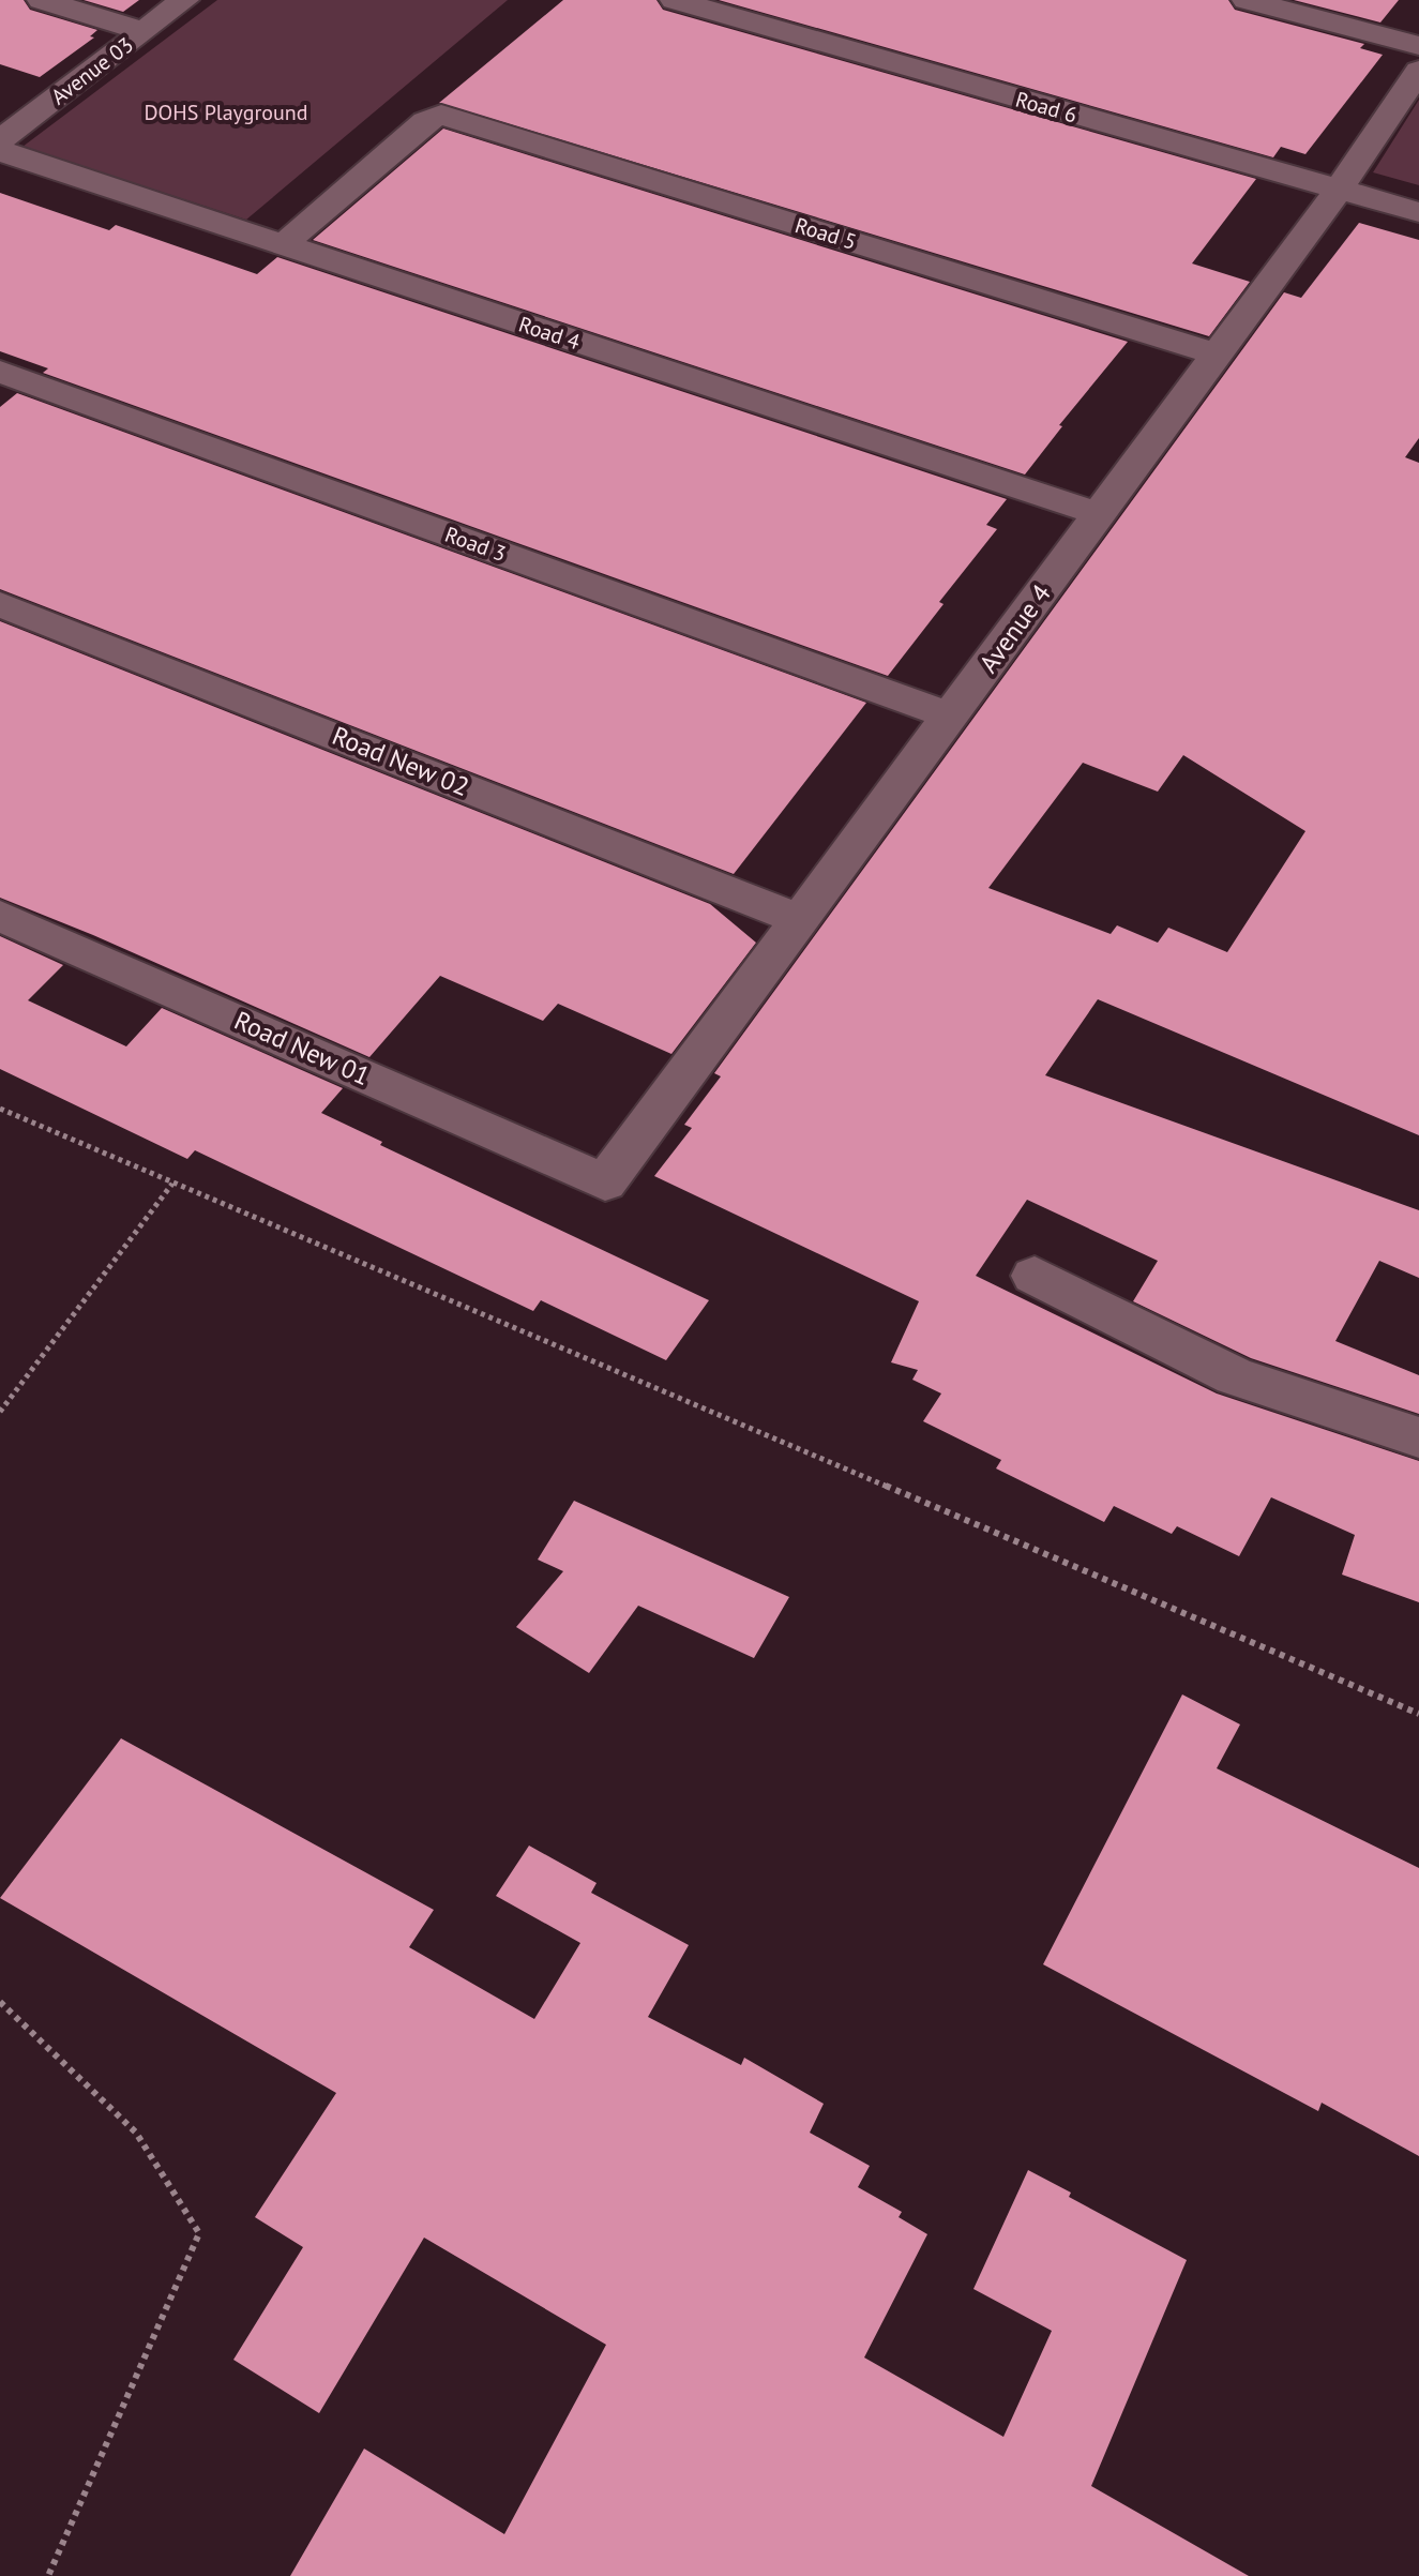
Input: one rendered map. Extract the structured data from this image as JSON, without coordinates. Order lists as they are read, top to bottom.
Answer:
{
  "streets": {
    "street": [
      "Avenue 03",
      "Road 6",
      "Road 5",
      "Road 4",
      "Road 3",
      "Avenue 4",
      "Road New 02",
      "Road New 01"
    ]
  },
  "crossings": [
    ["Road 6", "Avenue 4"],
    ["Road 5", "Road 4"],
    ["Road 5", "Avenue 4"],
    ["Road 4", "Avenue 4"],
    ["Road 3", "Avenue 4"],
    ["Avenue 4", "Road New 02"],
    ["Avenue 4", "Road New 01"]
  ],
  "parks": ["DOHS Playground"]
}
